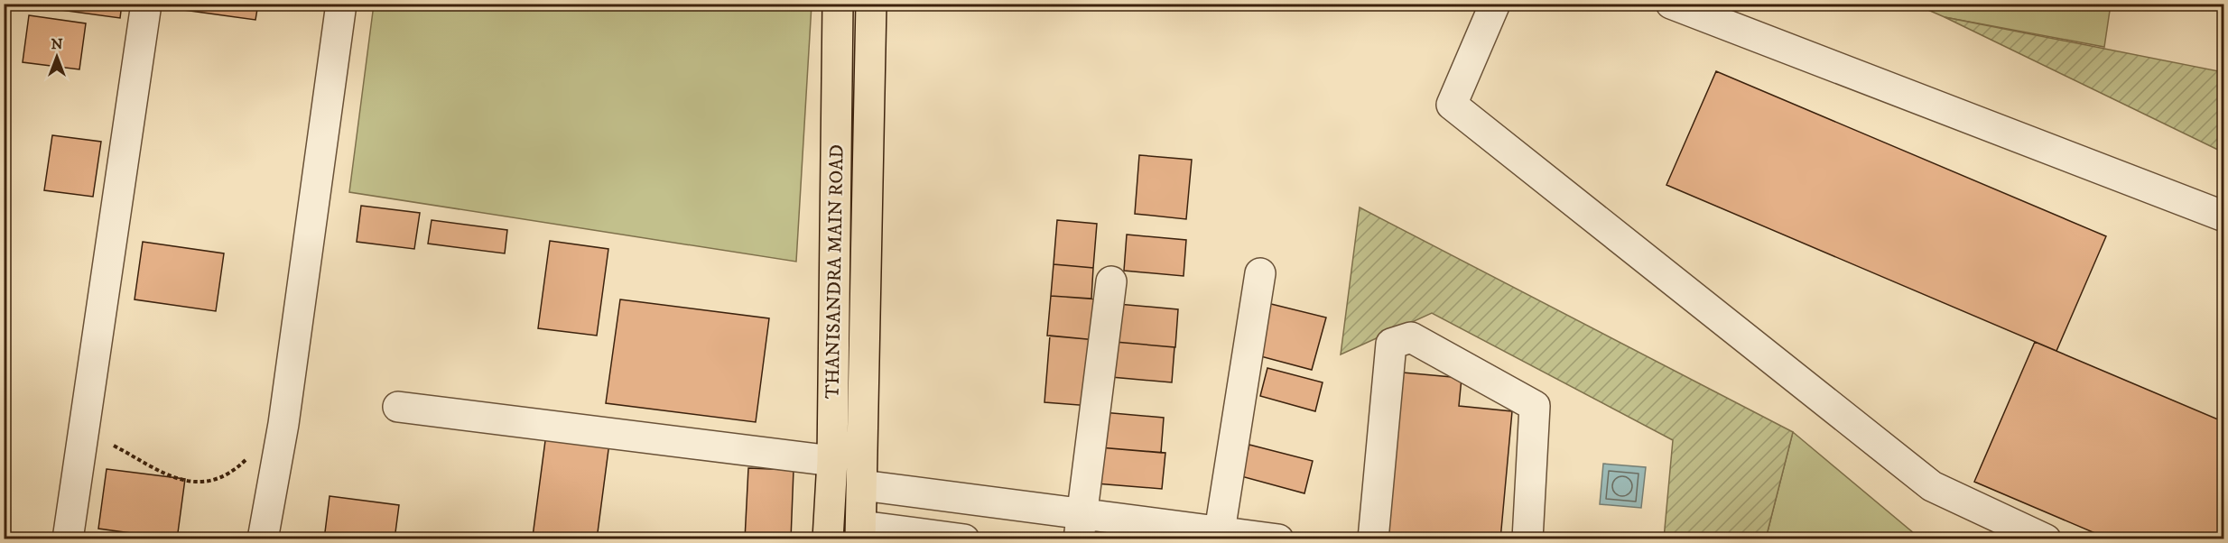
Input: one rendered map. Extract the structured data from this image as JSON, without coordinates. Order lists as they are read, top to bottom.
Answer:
{
  "streets": {
    "main road": ["THANISANDRA MAIN ROAD"]
  },
  "north": "top"
}
